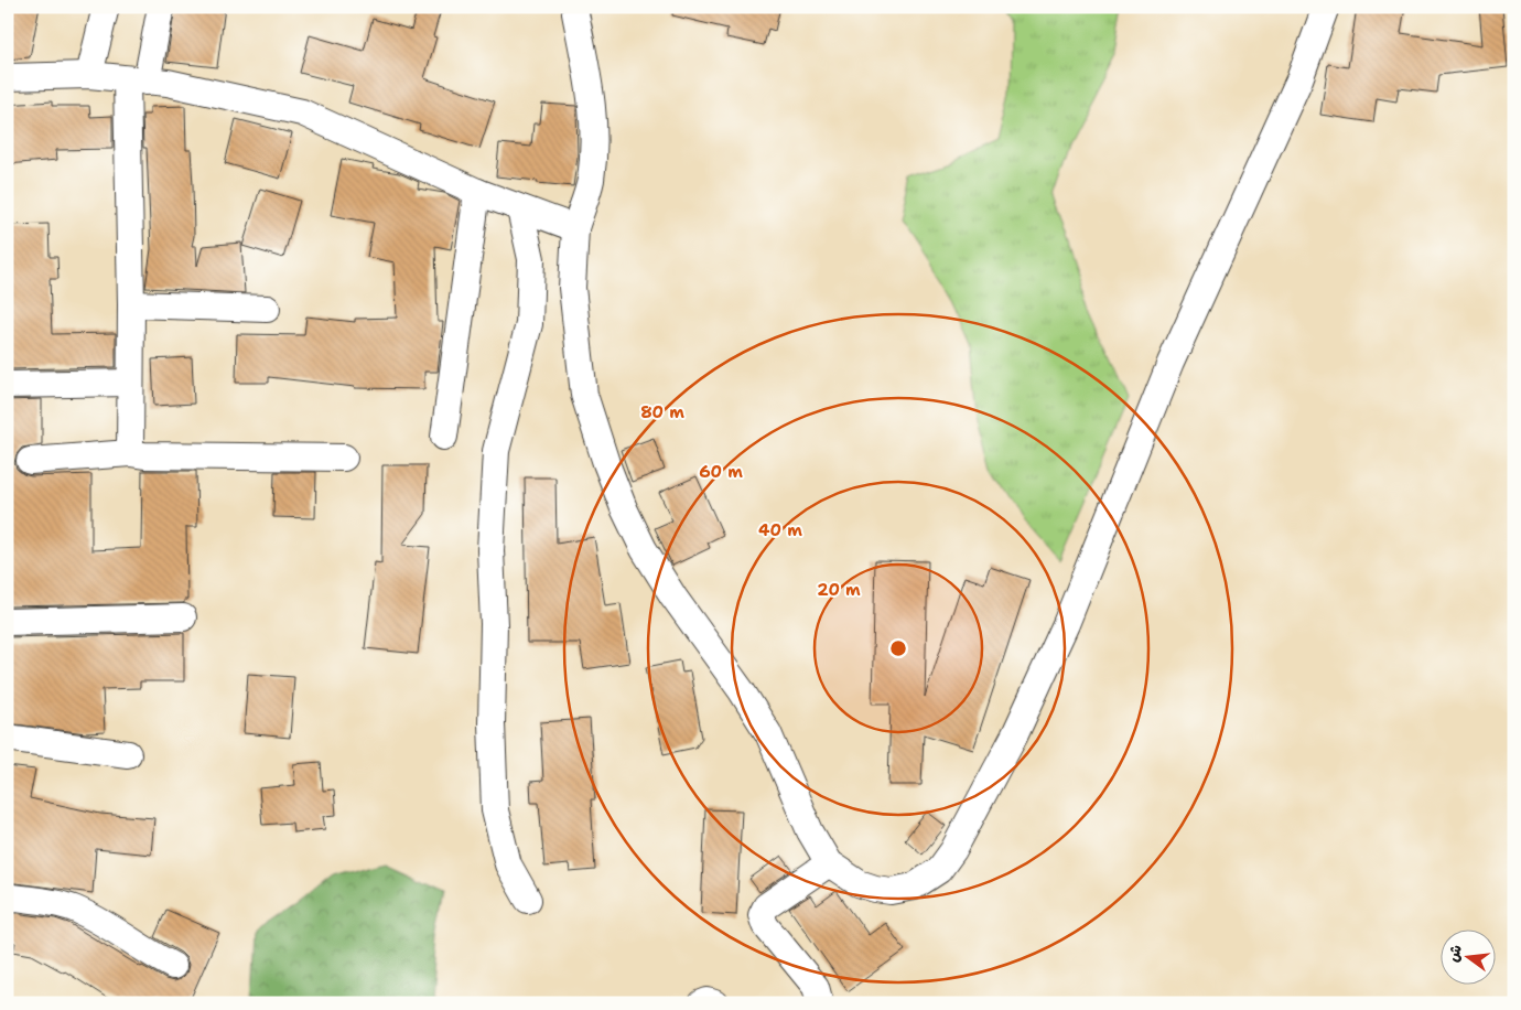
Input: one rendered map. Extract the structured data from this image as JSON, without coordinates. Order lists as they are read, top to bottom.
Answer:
{
  "north": "left",
  "rings": [
    "80 m",
    "60 m",
    "40 m",
    "20 m"
  ]
}
